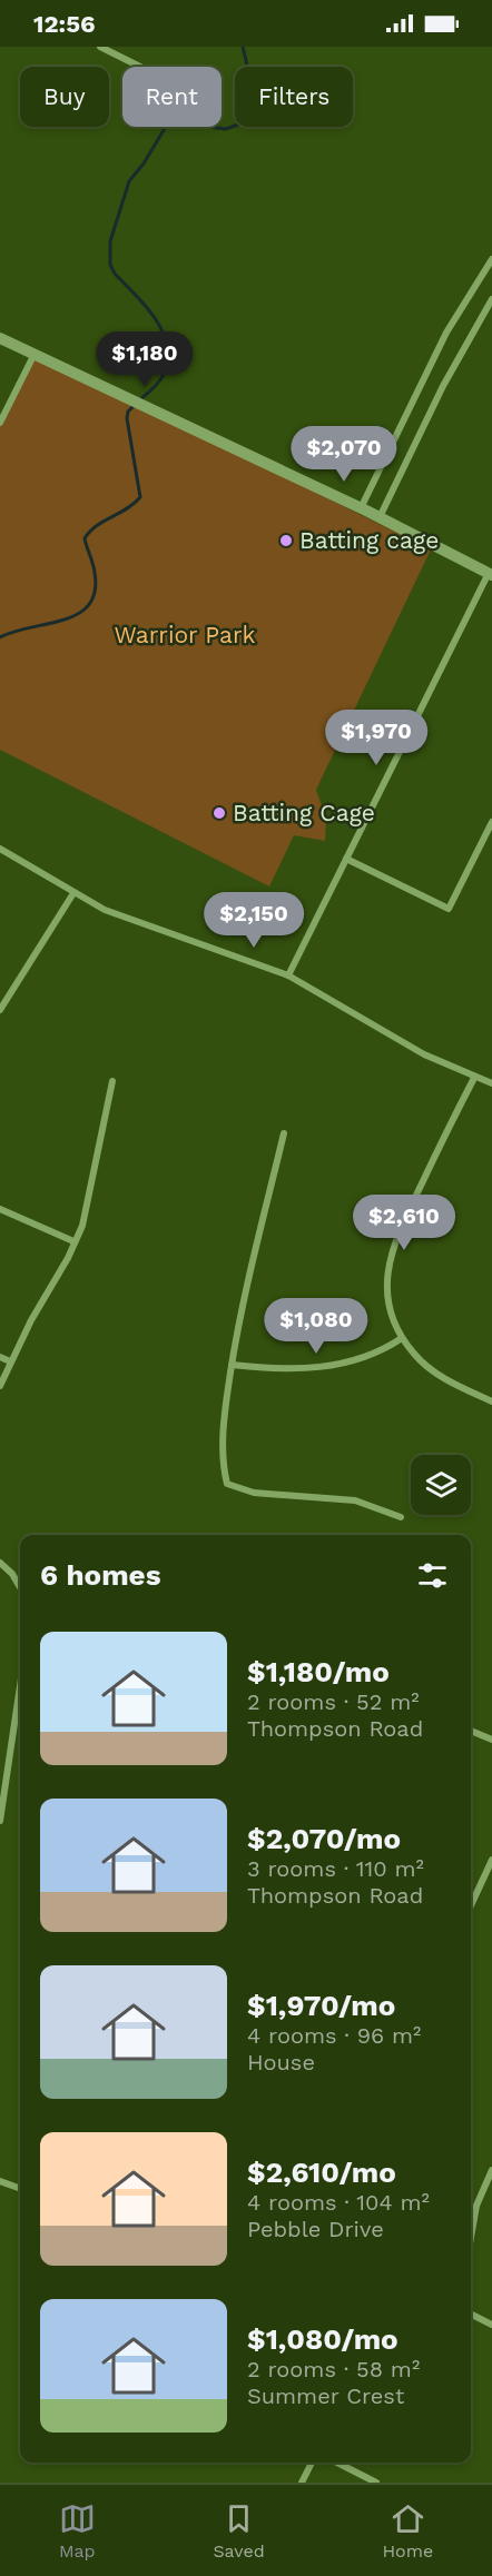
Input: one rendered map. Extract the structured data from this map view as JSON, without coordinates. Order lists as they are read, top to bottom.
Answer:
{
  "parks": ["Warrior Park"],
  "places": ["Batting cage", "Batting Cage"],
  "page": {
    "status": "12:56",
    "chip": ["Buy", "Rent", "Filters"],
    "price": [
      "$1,180",
      "$2,070",
      "$1,970",
      "$2,150",
      "$2,610",
      "$1,080"
    ],
    "heading": "6 homes",
    "list": [
      {
        "name": "$1,180/mo",
        "note": "2 rooms · 52 m² · Thompson Road"
      },
      {
        "name": "$2,070/mo",
        "note": "3 rooms · 110 m² · Thompson Road"
      },
      {
        "name": "$1,970/mo",
        "note": "4 rooms · 96 m² · House"
      },
      {
        "name": "$2,610/mo",
        "note": "4 rooms · 104 m² · Pebble Drive"
      },
      {
        "name": "$1,080/mo",
        "note": "2 rooms · 58 m² · Summer Crest"
      }
    ],
    "tabs": ["Map", "Saved", "Home"]
  }
}
